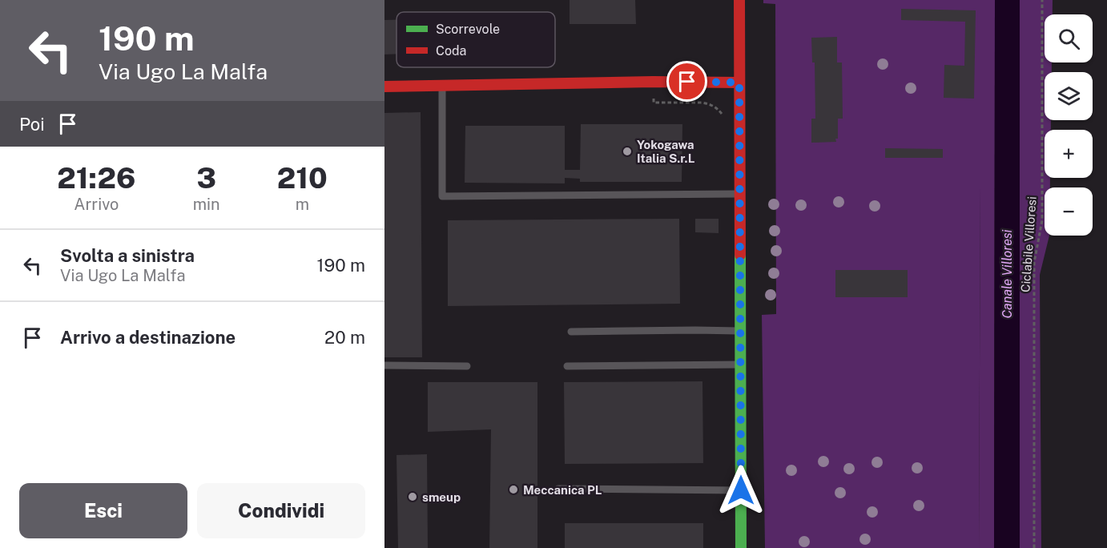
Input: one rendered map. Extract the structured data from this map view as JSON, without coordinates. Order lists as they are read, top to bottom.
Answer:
{
  "streets": {
    "path": ["Ciclabile Villoresi"]
  },
  "water": ["Canale Villoresi"],
  "places": ["Yokogawa Italia S.r.L", "Meccanica PL", "smeup"],
  "legend": ["Scorrevole", "Coda"],
  "page": {
    "turn": ["190 m", "Via Ugo La Malfa"],
    "map_buttons": ["+", "−"],
    "then": "Poi",
    "eta": [
      "21:26",
      "Arrivo",
      "3",
      "min",
      "210",
      "m"
    ],
    "list": [
      {
        "name": "Svolta a sinistra",
        "note": "Via Ugo La Malfa",
        "value": "190 m"
      },
      {
        "name": "Arrivo a destinazione",
        "value": "20 m"
      }
    ],
    "buttons": ["Esci", "Condividi"]
  }
}
